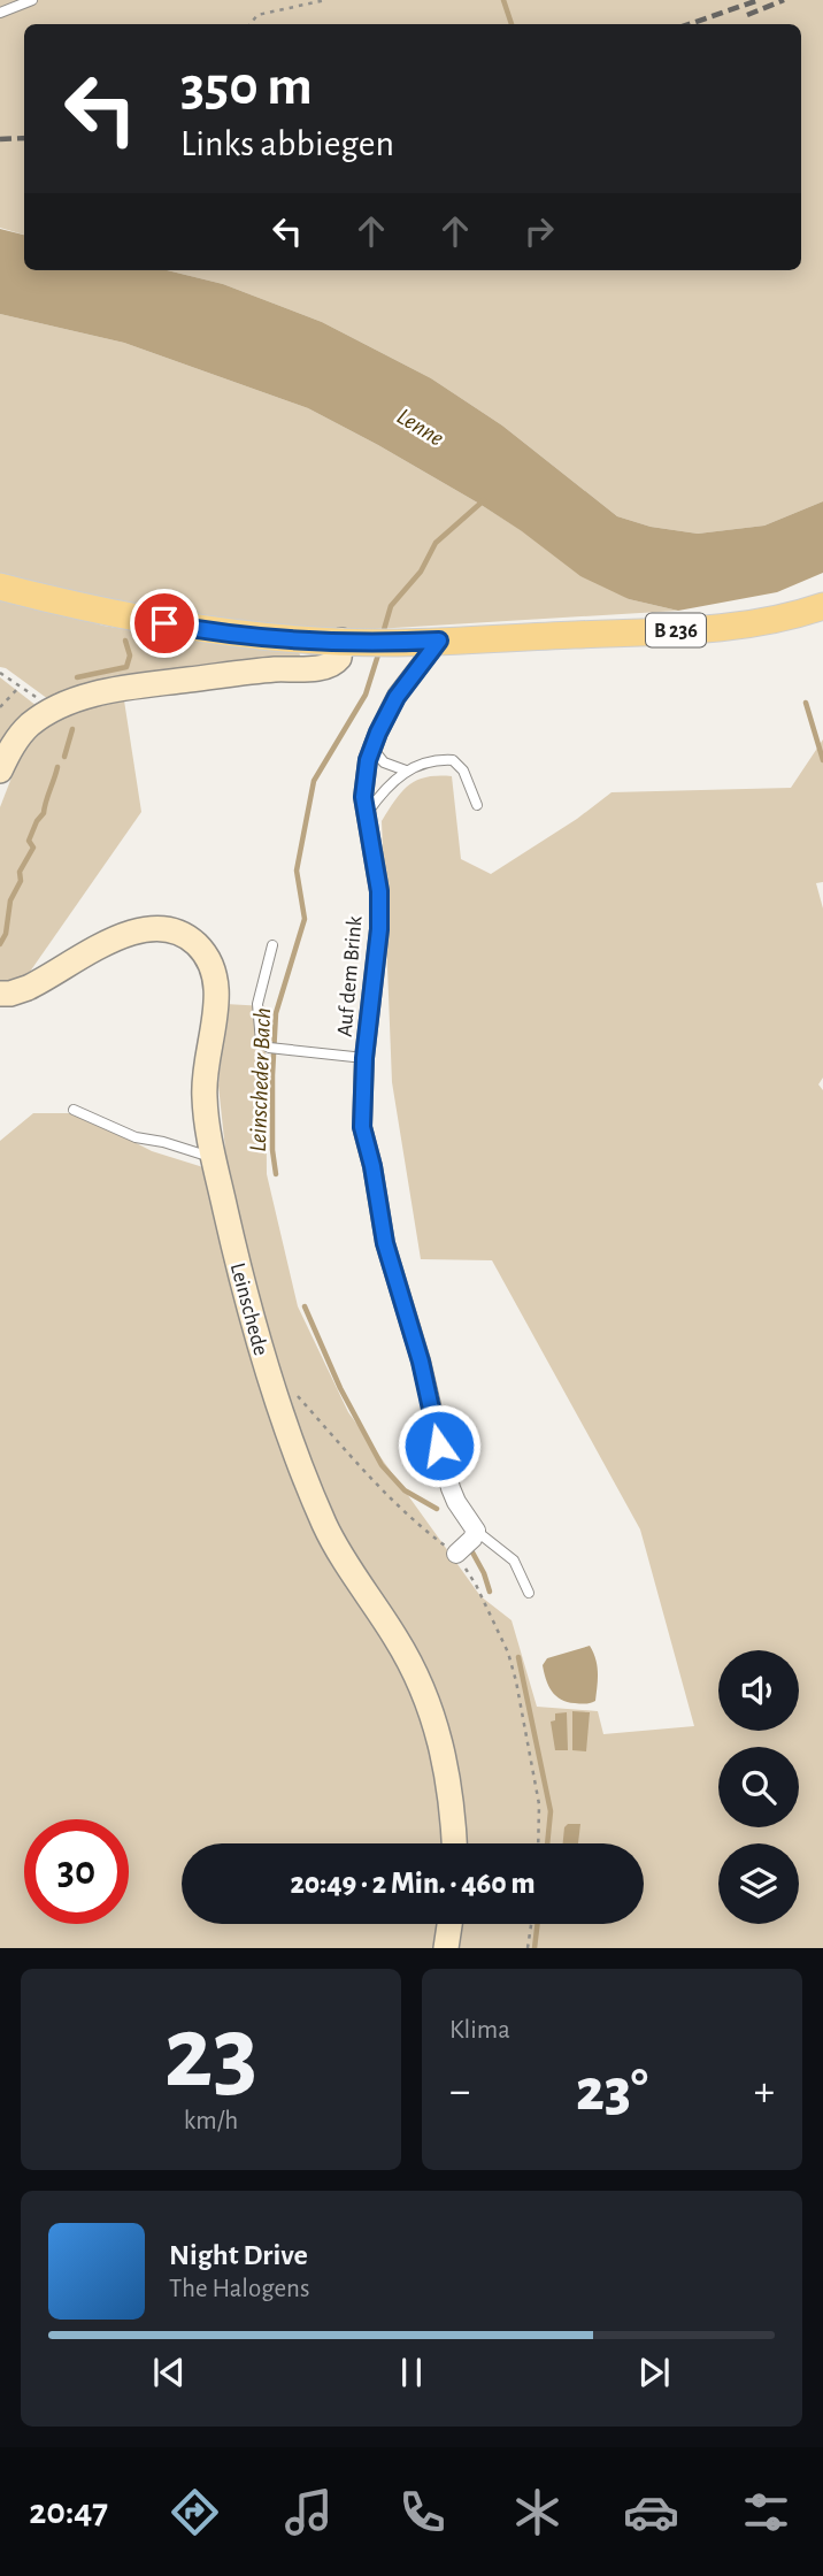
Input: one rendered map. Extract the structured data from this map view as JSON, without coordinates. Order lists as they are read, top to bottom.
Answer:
{
  "streets": {
    "main road": ["B 236", "Leinschede"],
    "street": ["Auf dem Brink"]
  },
  "crossings": [
    ["B 236", "Auf dem Brink"]
  ],
  "water": ["Lenne", "Leinscheder Bach"],
  "page": {
    "turn": ["350 m", "Links abbiegen"],
    "limit": "30",
    "trip": "20:49 · 2 Min. · 460 m",
    "tile": [
      ["23", "km/h"],
      "Klima"
    ],
    "heat": ["−", "23°", "+"],
    "song": ["Night Drive", "The Halogens"],
    "tabs": "20:47"
  }
}
